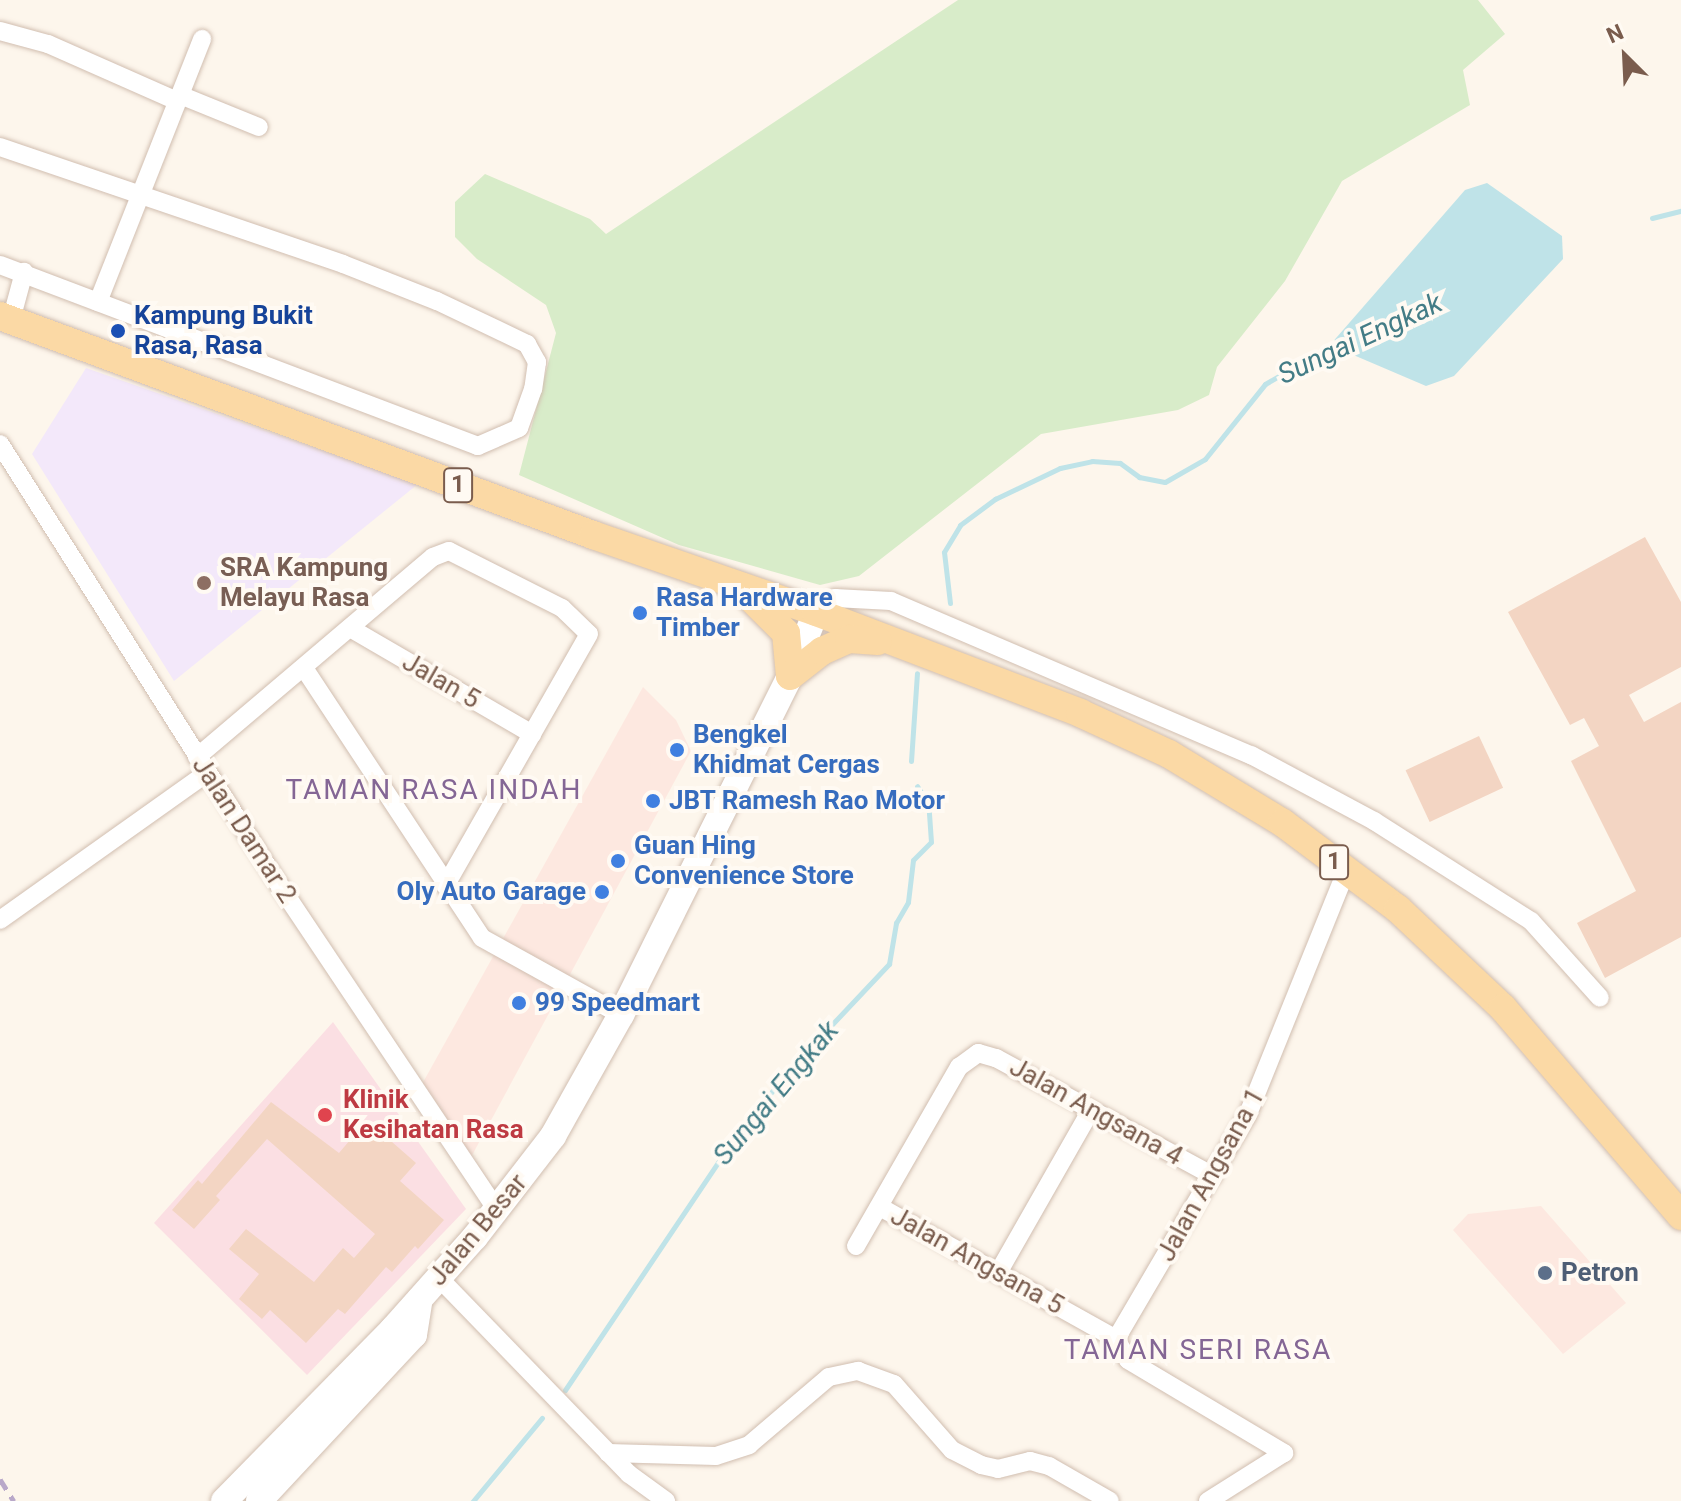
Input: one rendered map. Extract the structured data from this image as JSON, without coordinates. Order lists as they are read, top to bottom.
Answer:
{
  "streets": {
    "main road": ["1", "Jalan Besar"],
    "street": [
      "Jalan 5",
      "Jalan Damar 2",
      "Jalan Angsana 4",
      "Jalan Angsana 1",
      "Jalan Angsana 5"
    ]
  },
  "crossings": [
    ["1", "Jalan Angsana 1"],
    ["1", "Jalan Besar"],
    ["Jalan Damar 2", "Jalan Besar"],
    ["Jalan Angsana 4", "Jalan Angsana 1"],
    ["Jalan Angsana 4", "Jalan Angsana 5"],
    ["Jalan Angsana 1", "Jalan Angsana 5"]
  ],
  "districts": ["TAMAN RASA INDAH", "TAMAN SERI RASA"],
  "water": ["Sungai Engkak"],
  "places": [
    "Kampung Bukit Rasa, Rasa",
    "SRA Kampung Melayu Rasa",
    "Rasa Hardware Timber",
    "Bengkel Khidmat Cergas",
    "JBT Ramesh Rao Motor",
    "Guan Hing Convenience Store",
    "Oly Auto Garage",
    "99 Speedmart",
    "Klinik Kesihatan Rasa",
    "Petron"
  ],
  "north": "top left"
}
